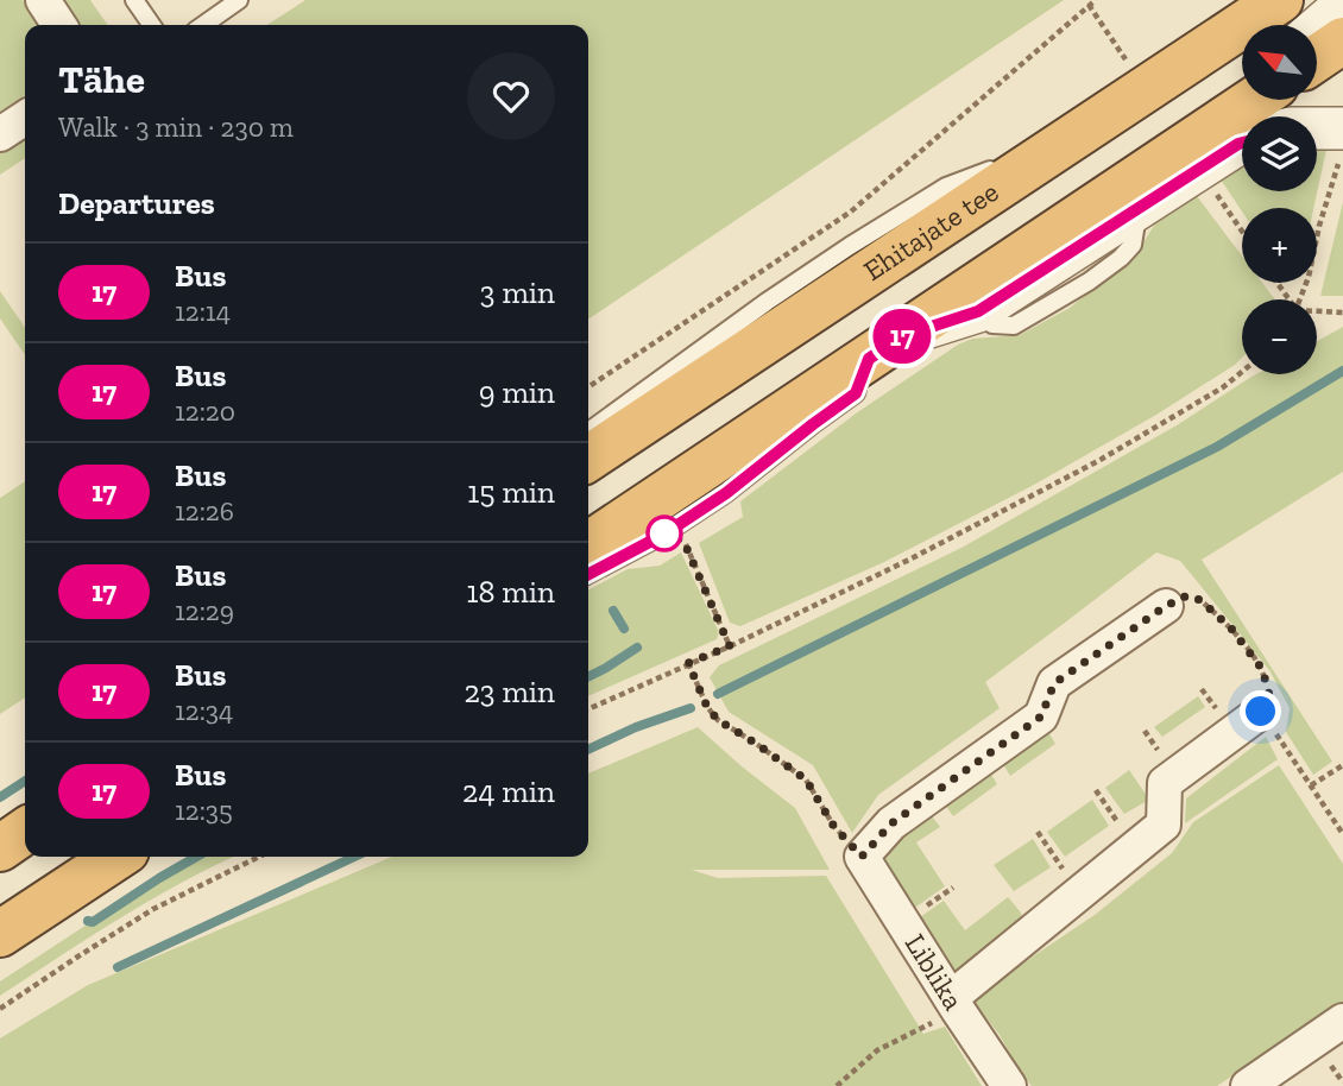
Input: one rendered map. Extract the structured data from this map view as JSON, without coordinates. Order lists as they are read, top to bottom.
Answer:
{
  "streets": {
    "highway": ["Ehitajate tee"],
    "street": ["Liblika"]
  },
  "lines": ["bus line 17"],
  "north": "top left",
  "page": {
    "on_map": "17",
    "map_buttons": ["+", "−"],
    "heading": [
      ["Tähe", "Walk · 3 min · 230 m"],
      "Departures"
    ],
    "list": [
      {
        "mark": "17",
        "name": "Bus",
        "note": "12:14",
        "value": "3 min"
      },
      {
        "mark": "17",
        "name": "Bus",
        "note": "12:20",
        "value": "9 min"
      },
      {
        "mark": "17",
        "name": "Bus",
        "note": "12:26",
        "value": "15 min"
      },
      {
        "mark": "17",
        "name": "Bus",
        "note": "12:29",
        "value": "18 min"
      },
      {
        "mark": "17",
        "name": "Bus",
        "note": "12:34",
        "value": "23 min"
      },
      {
        "mark": "17",
        "name": "Bus",
        "note": "12:35",
        "value": "24 min"
      }
    ]
  }
}
